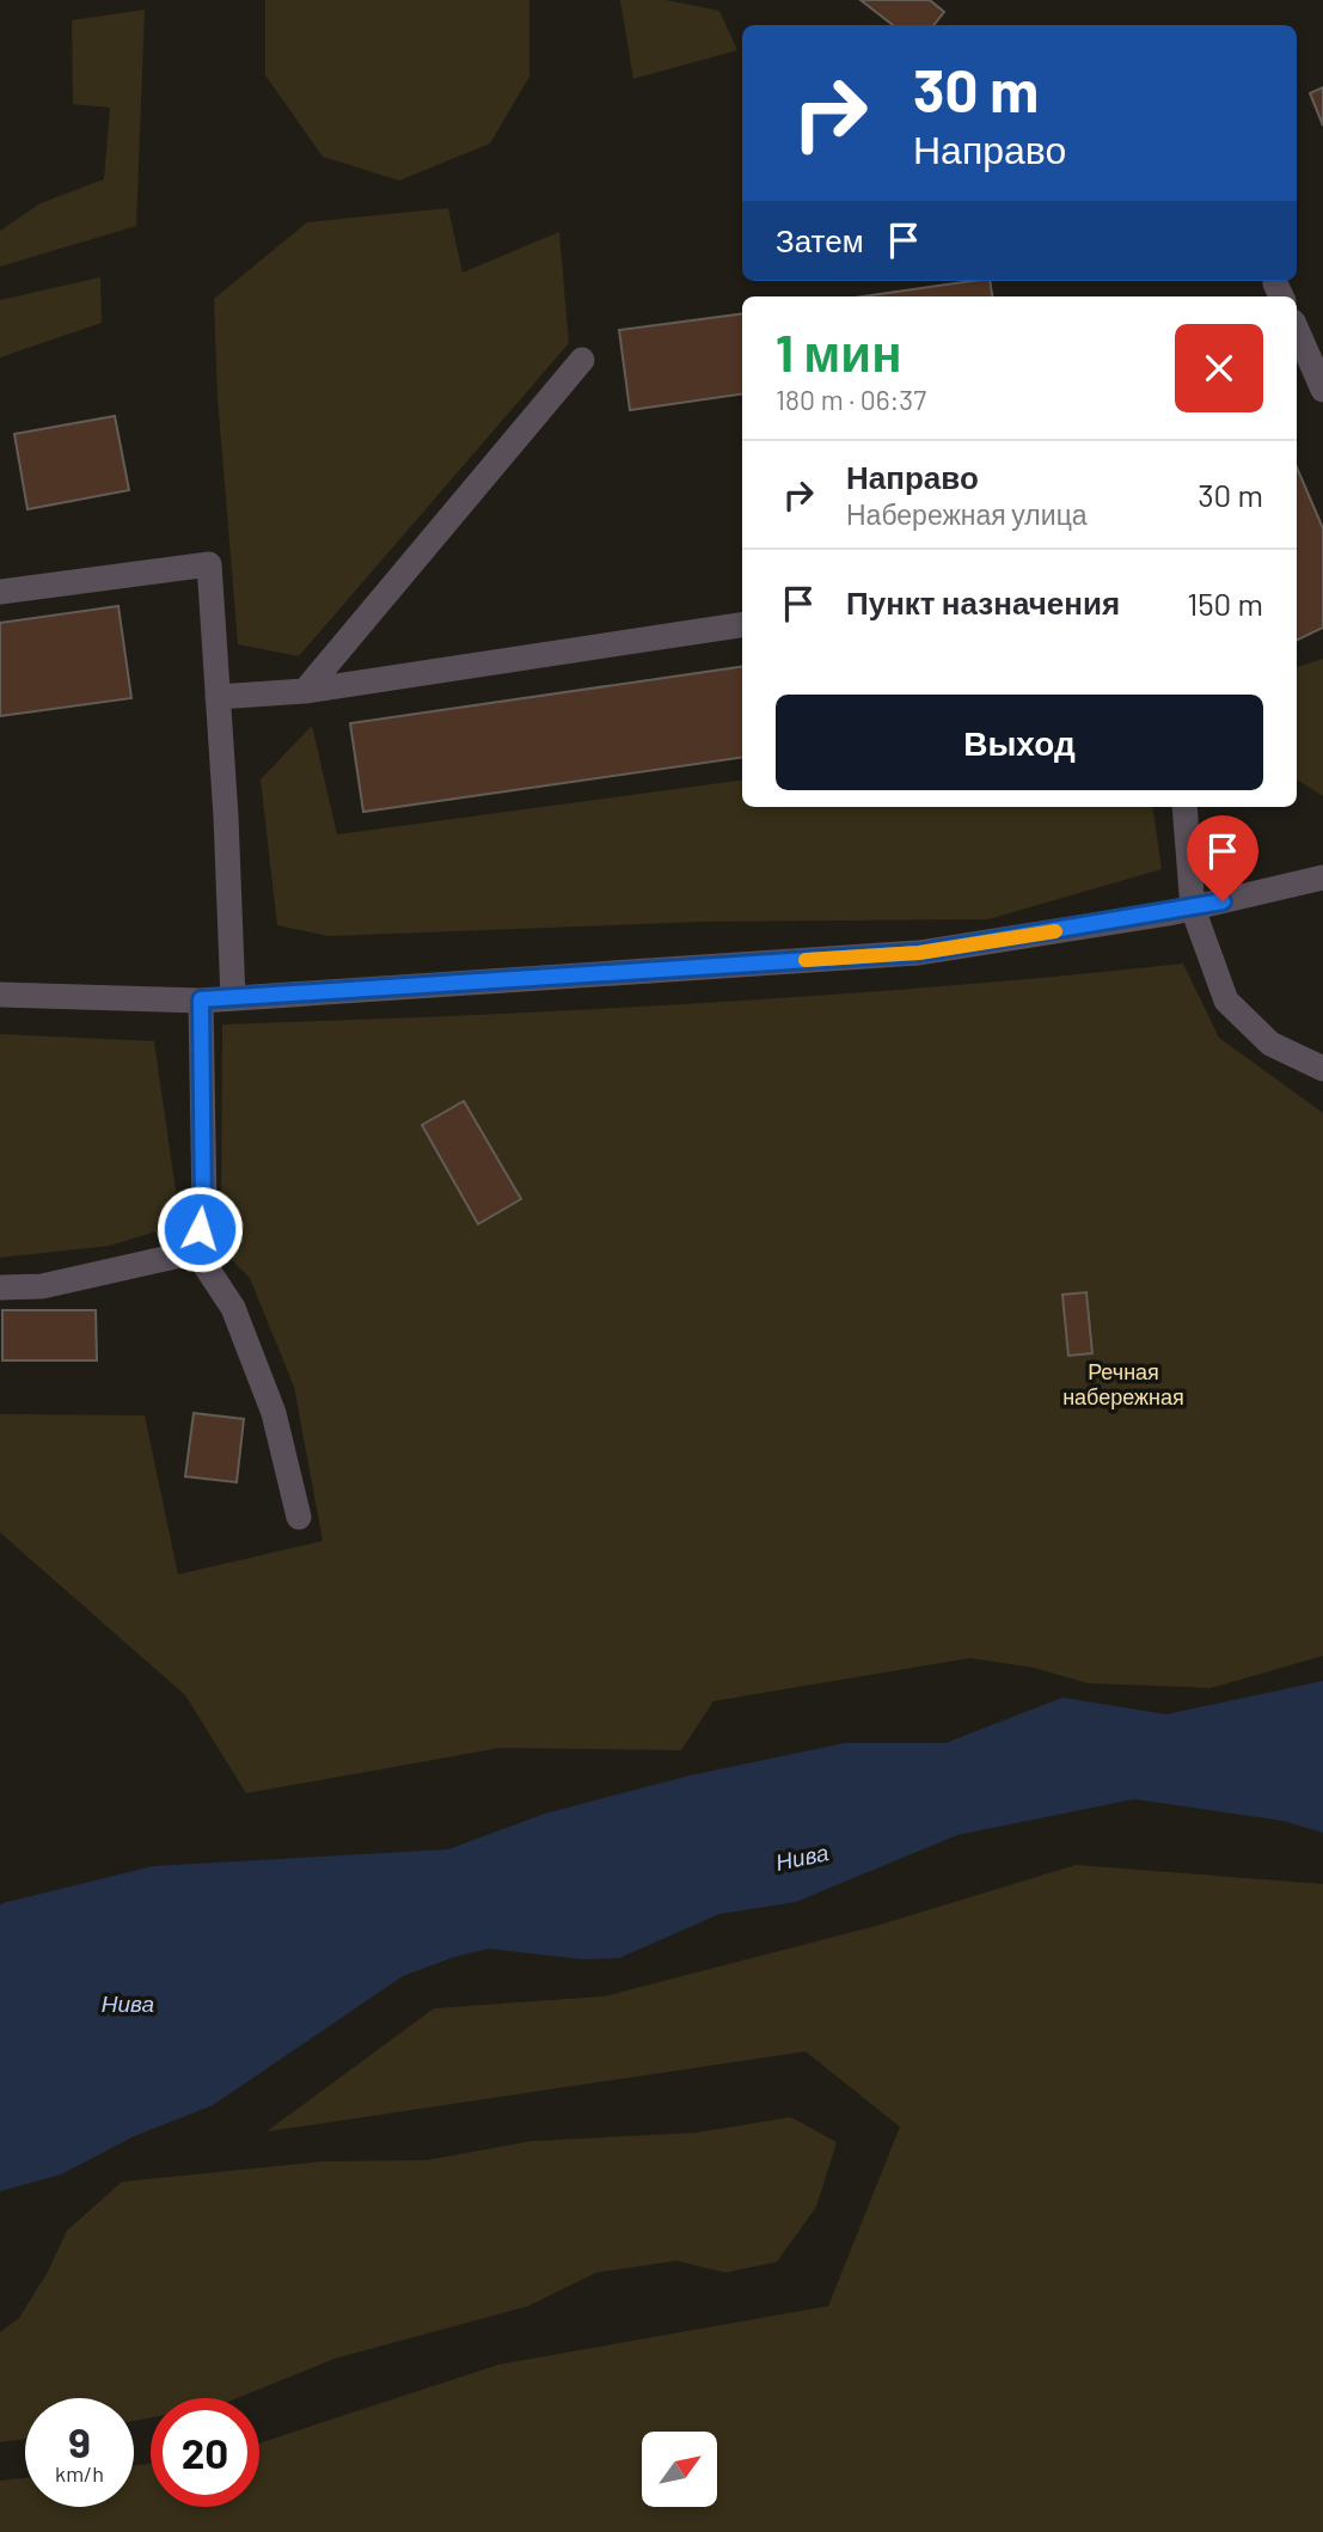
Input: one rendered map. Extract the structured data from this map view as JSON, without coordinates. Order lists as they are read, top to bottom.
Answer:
{
  "water": ["Нива"],
  "parks": ["Речная набережная"],
  "north": "top right",
  "page": {
    "turn": ["30 m", "Направо"],
    "then": "Затем",
    "heading": ["1 мин", "180 m · 06:37"],
    "list": [
      {
        "name": "Направо",
        "note": "Набережная улица",
        "value": "30 m"
      },
      {
        "name": "Пункт назначения",
        "value": "150 m"
      }
    ],
    "buttons": "Выход",
    "speed": "9 km/h",
    "limit": "20"
  }
}
